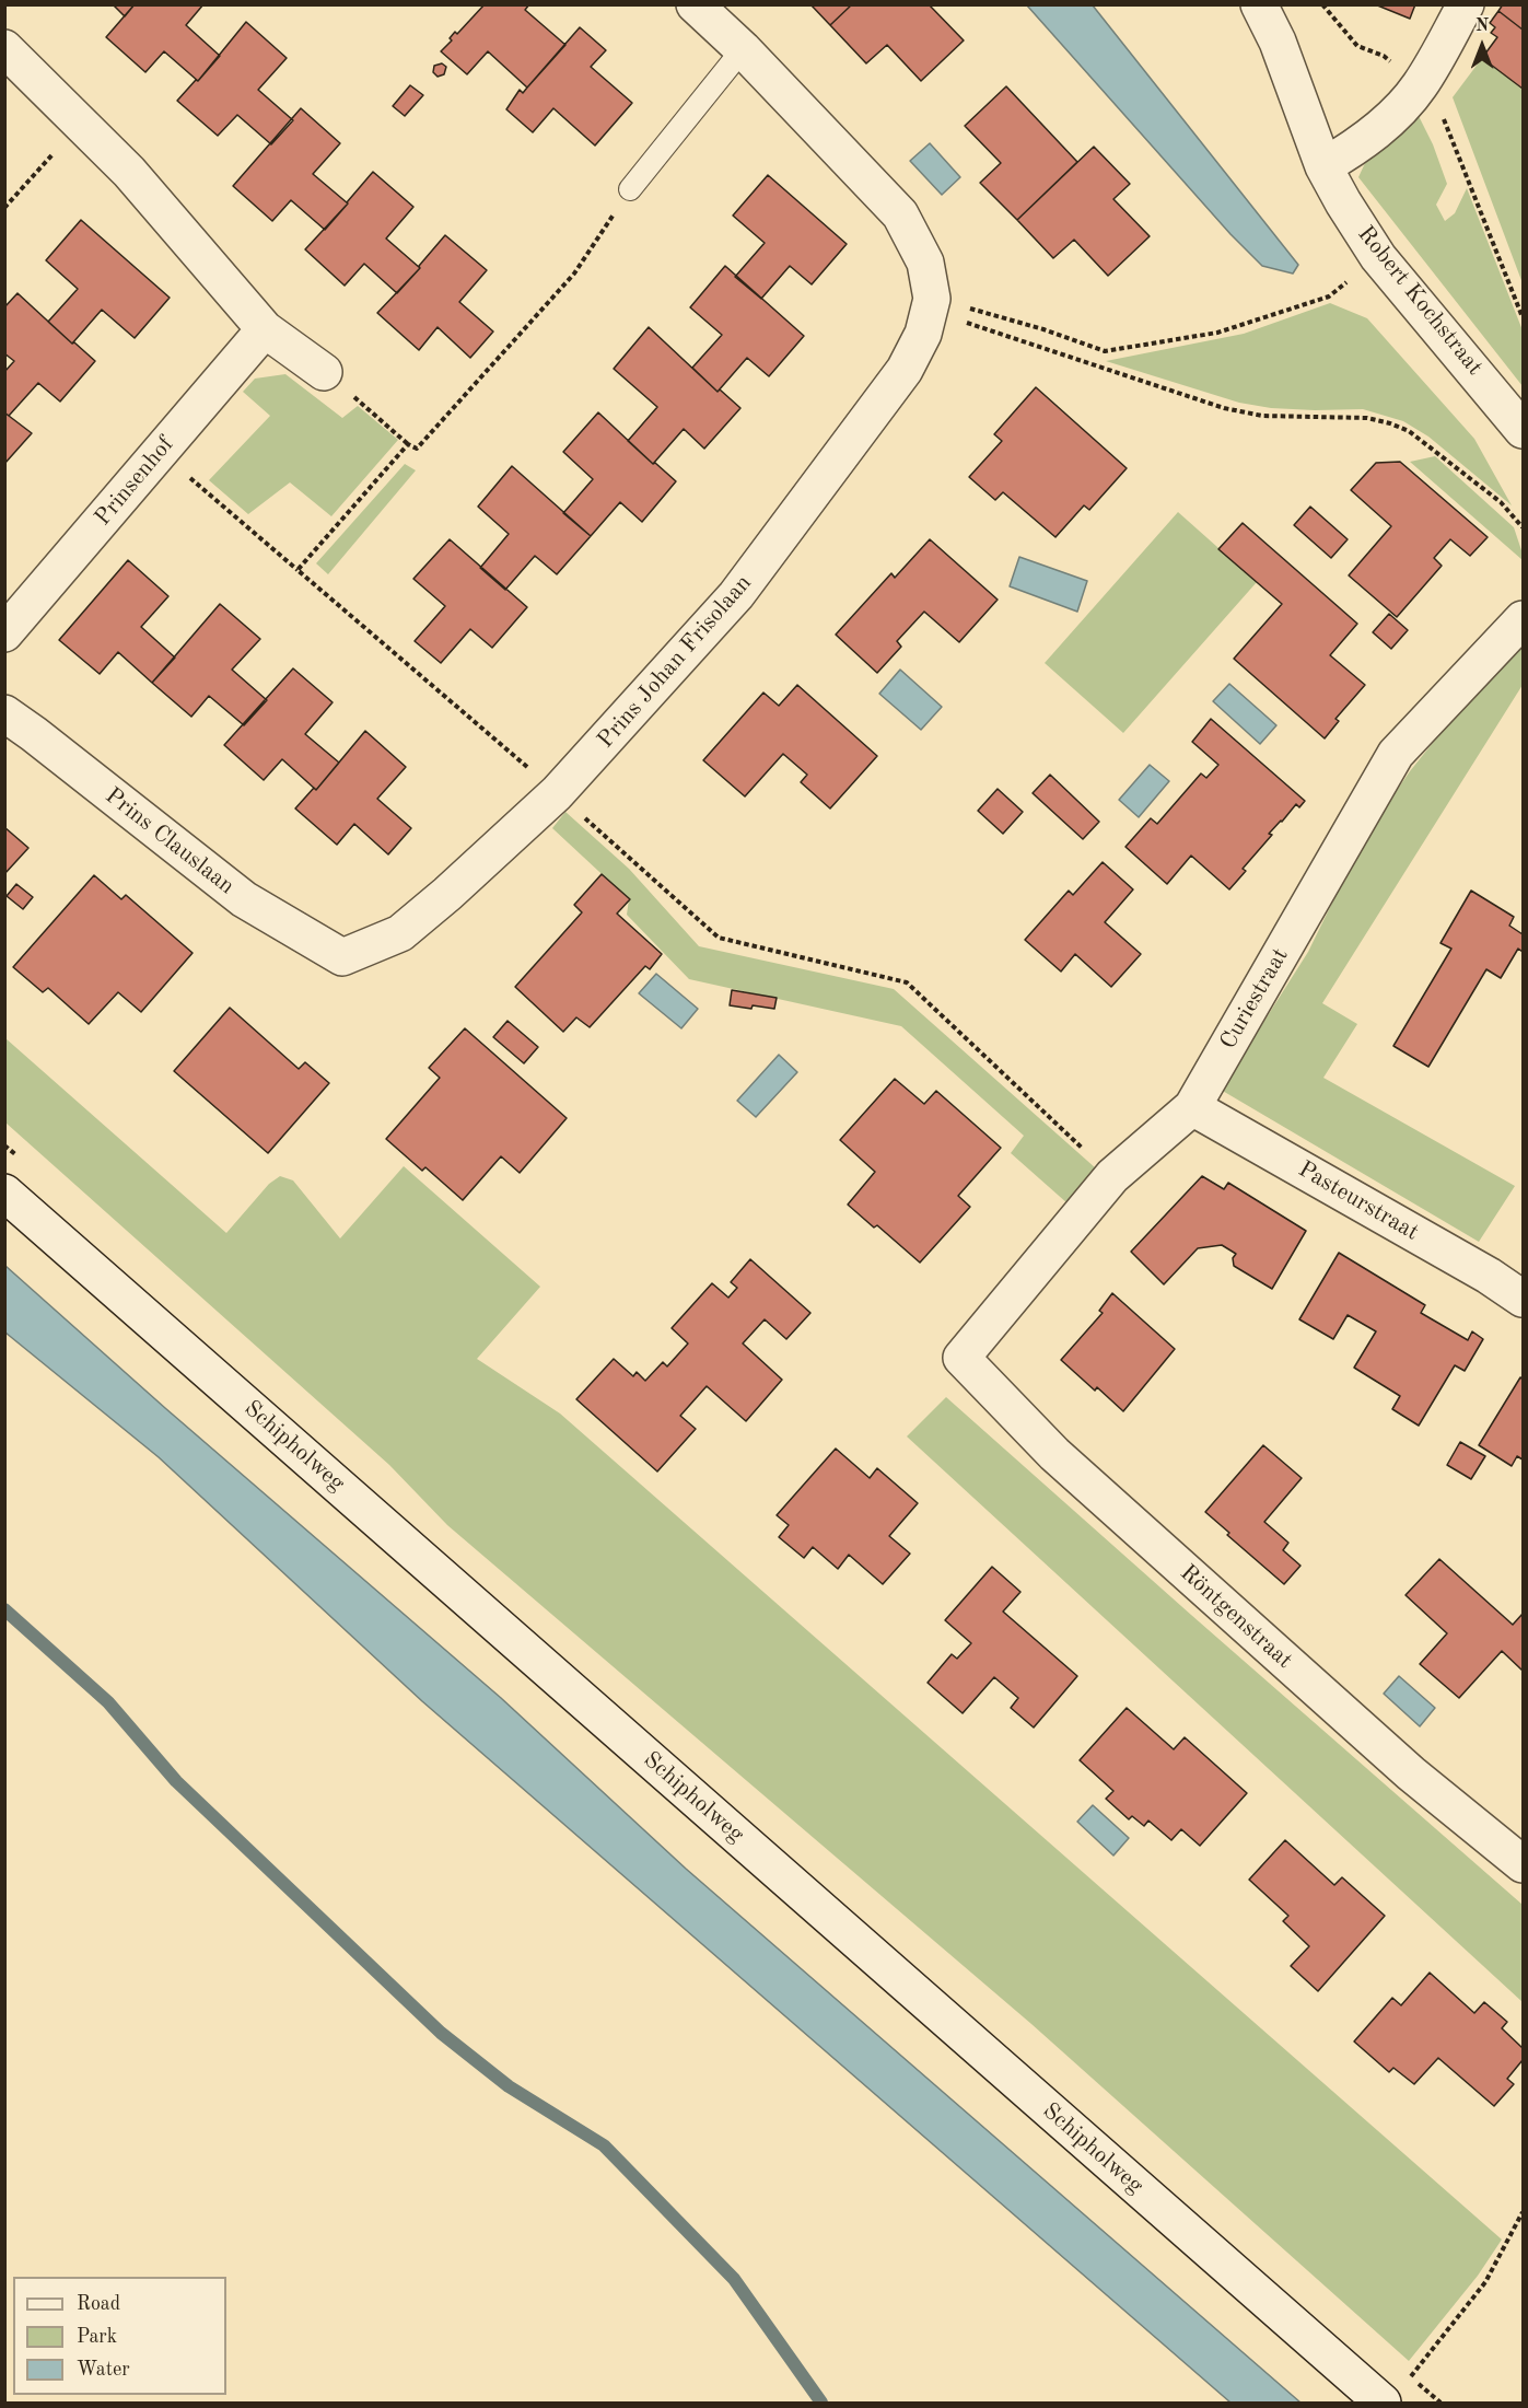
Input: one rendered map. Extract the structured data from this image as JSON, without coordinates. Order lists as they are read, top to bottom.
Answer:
{
  "streets": {
    "street": [
      "Robert Kochstraat",
      "Prinsenhof",
      "Prins Johan Frisolaan",
      "Prins Clauslaan",
      "Curiestraat",
      "Pasteurstraat",
      "Schipholweg",
      "Röntgenstraat"
    ]
  },
  "crossings": [
    ["Prins Johan Frisolaan", "Prins Clauslaan"],
    ["Curiestraat", "Pasteurstraat"],
    ["Curiestraat", "Röntgenstraat"]
  ],
  "legend": ["Road", "Park", "Water"],
  "north": "top"
}
